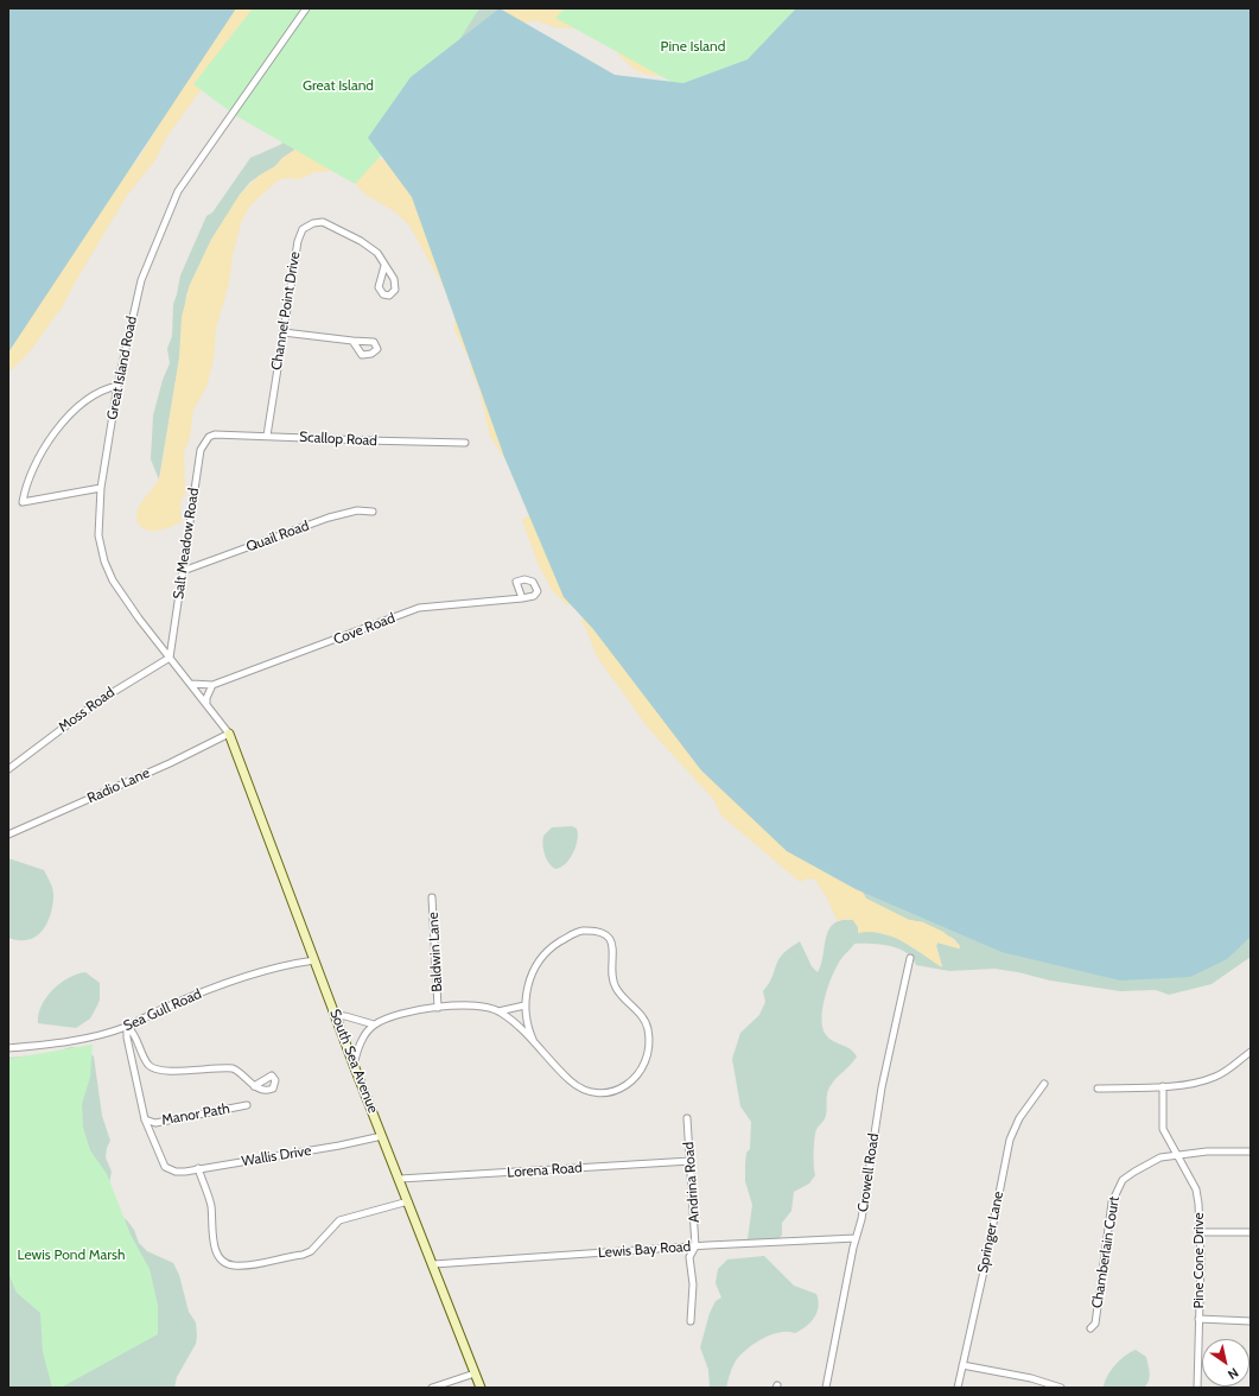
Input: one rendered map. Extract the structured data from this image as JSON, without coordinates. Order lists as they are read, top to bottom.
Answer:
{
  "streets": {
    "street": [
      "Channel Point Drive",
      "Great Island Road",
      "Scallop Road",
      "Quail Road",
      "Salt Meadow Road",
      "Cove Road",
      "Moss Road",
      "Radio Lane",
      "Baldwin Lane",
      "Sea Gull Road",
      "South Sea Avenue",
      "Manor Path",
      "Wallis Drive",
      "Lorena Road",
      "Crowell Road",
      "Andrina Road",
      "Springer Lane",
      "Lewis Bay Road",
      "Chamberlain Court",
      "Pine Cone Drive"
    ]
  },
  "crossings": [
    ["Channel Point Drive", "Scallop Road"],
    ["Great Island Road", "Salt Meadow Road"],
    ["Great Island Road", "Cove Road"],
    ["Great Island Road", "Moss Road"],
    ["Great Island Road", "Radio Lane"],
    ["Great Island Road", "South Sea Avenue"],
    ["Scallop Road", "Salt Meadow Road"],
    ["Quail Road", "Salt Meadow Road"],
    ["Salt Meadow Road", "Moss Road"],
    ["Radio Lane", "South Sea Avenue"],
    ["Sea Gull Road", "South Sea Avenue"],
    ["South Sea Avenue", "Wallis Drive"],
    ["South Sea Avenue", "Lorena Road"],
    ["South Sea Avenue", "Lewis Bay Road"],
    ["Manor Path", "Wallis Drive"],
    ["Lorena Road", "Andrina Road"],
    ["Crowell Road", "Lewis Bay Road"],
    ["Andrina Road", "Lewis Bay Road"],
    ["Chamberlain Court", "Pine Cone Drive"]
  ],
  "parks": ["Pine Island", "Great Island", "Lewis Pond Marsh"],
  "north": "bottom right"
}
